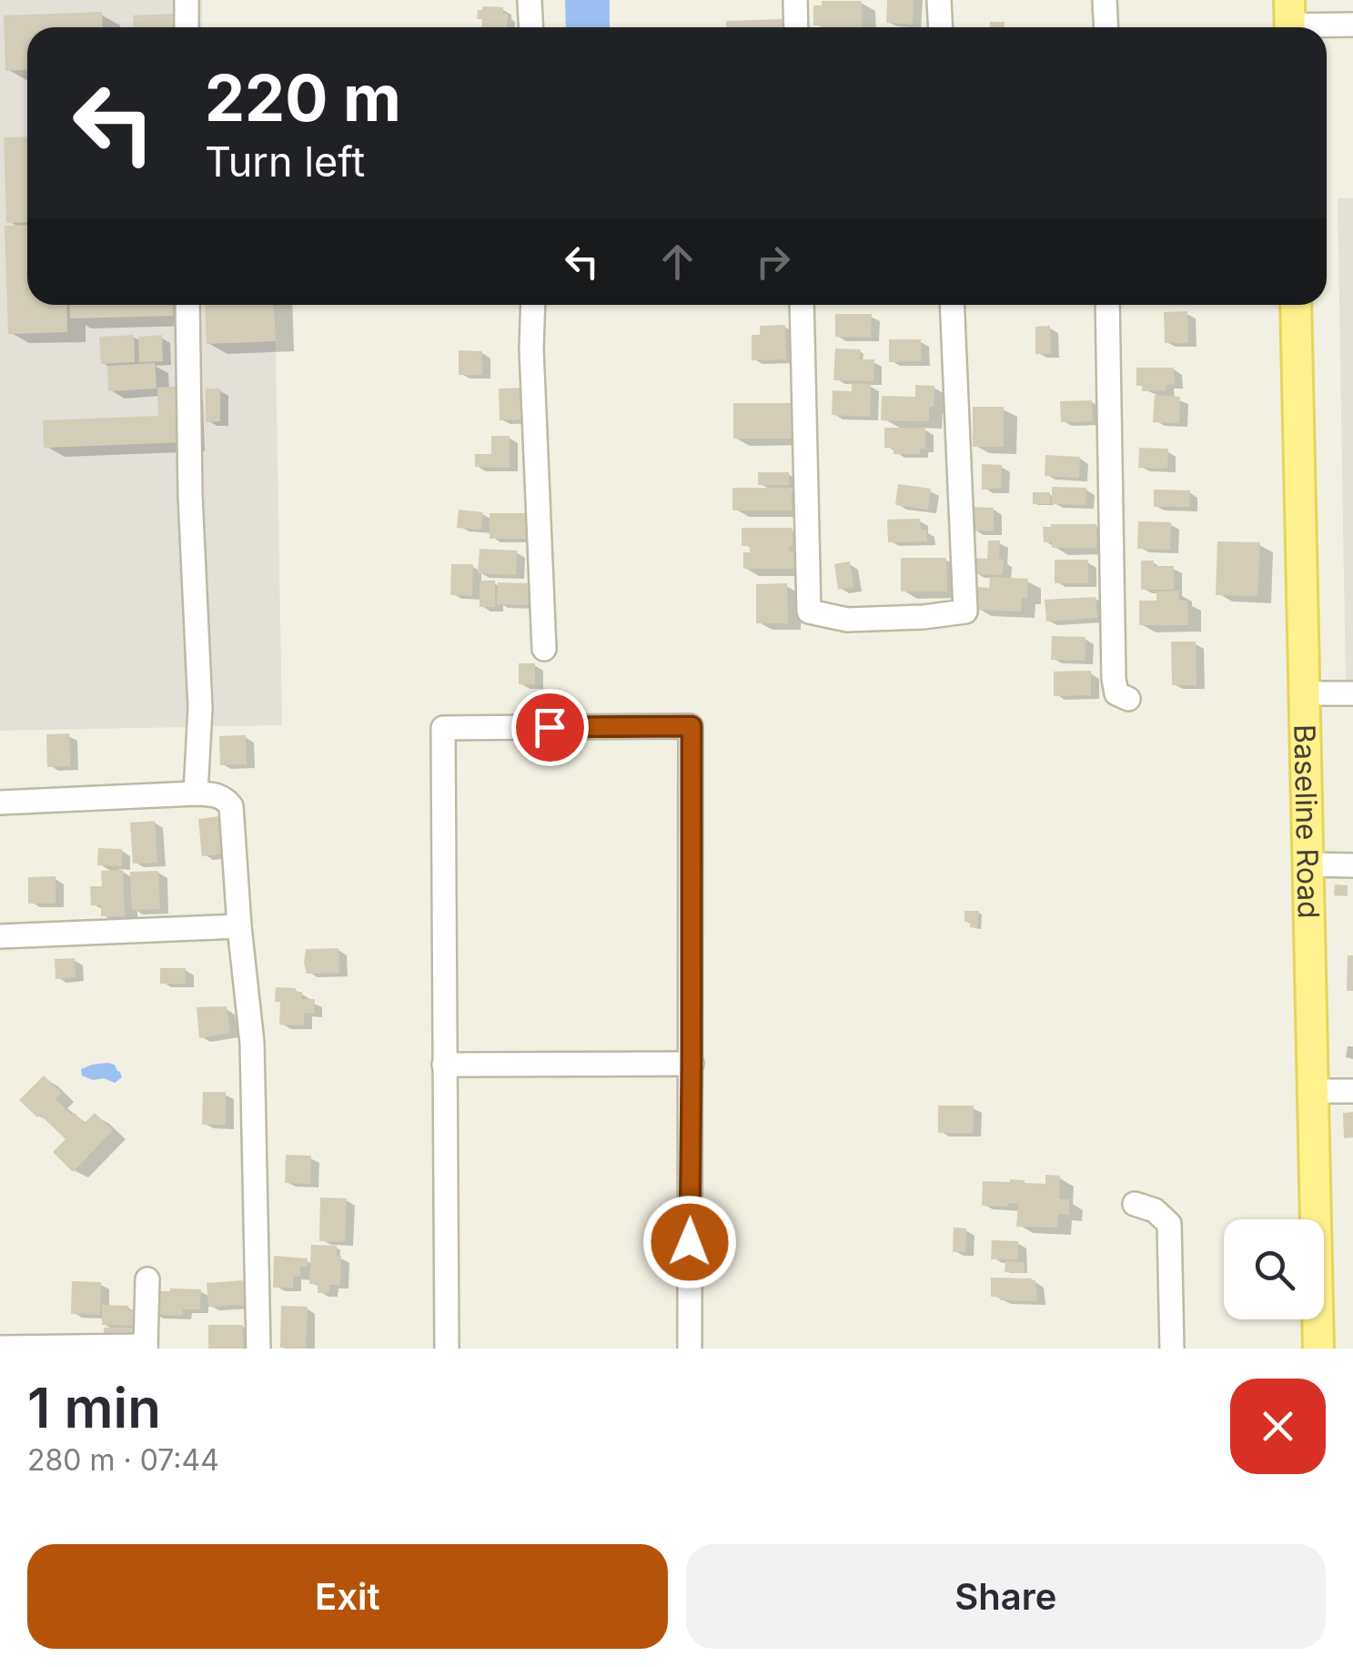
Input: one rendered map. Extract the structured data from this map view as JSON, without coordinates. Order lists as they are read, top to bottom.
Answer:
{
  "streets": {
    "main road": ["Baseline Road"]
  },
  "page": {
    "turn": ["220 m", "Turn left"],
    "heading": ["1 min", "280 m · 07:44"],
    "buttons": ["Exit", "Share"]
  }
}
